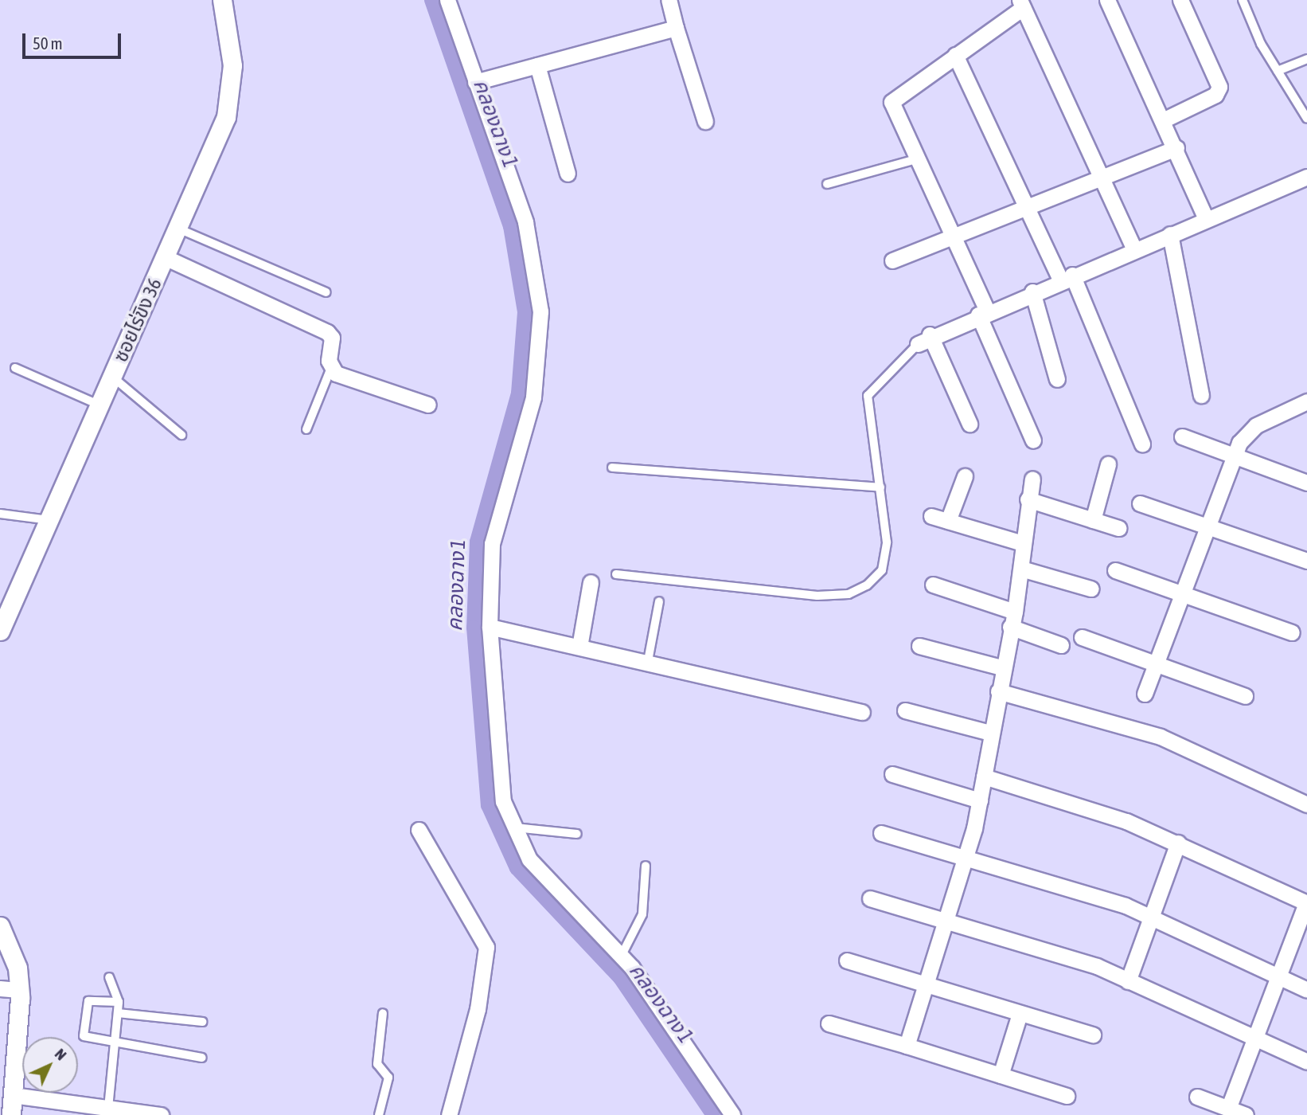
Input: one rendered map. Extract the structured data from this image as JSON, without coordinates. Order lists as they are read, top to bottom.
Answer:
{
  "streets": {
    "street": ["ซอยไร่ขิง 36"]
  },
  "water": ["คลองฉาง 1"],
  "scale_bar": "50 m",
  "north": "top right"
}
